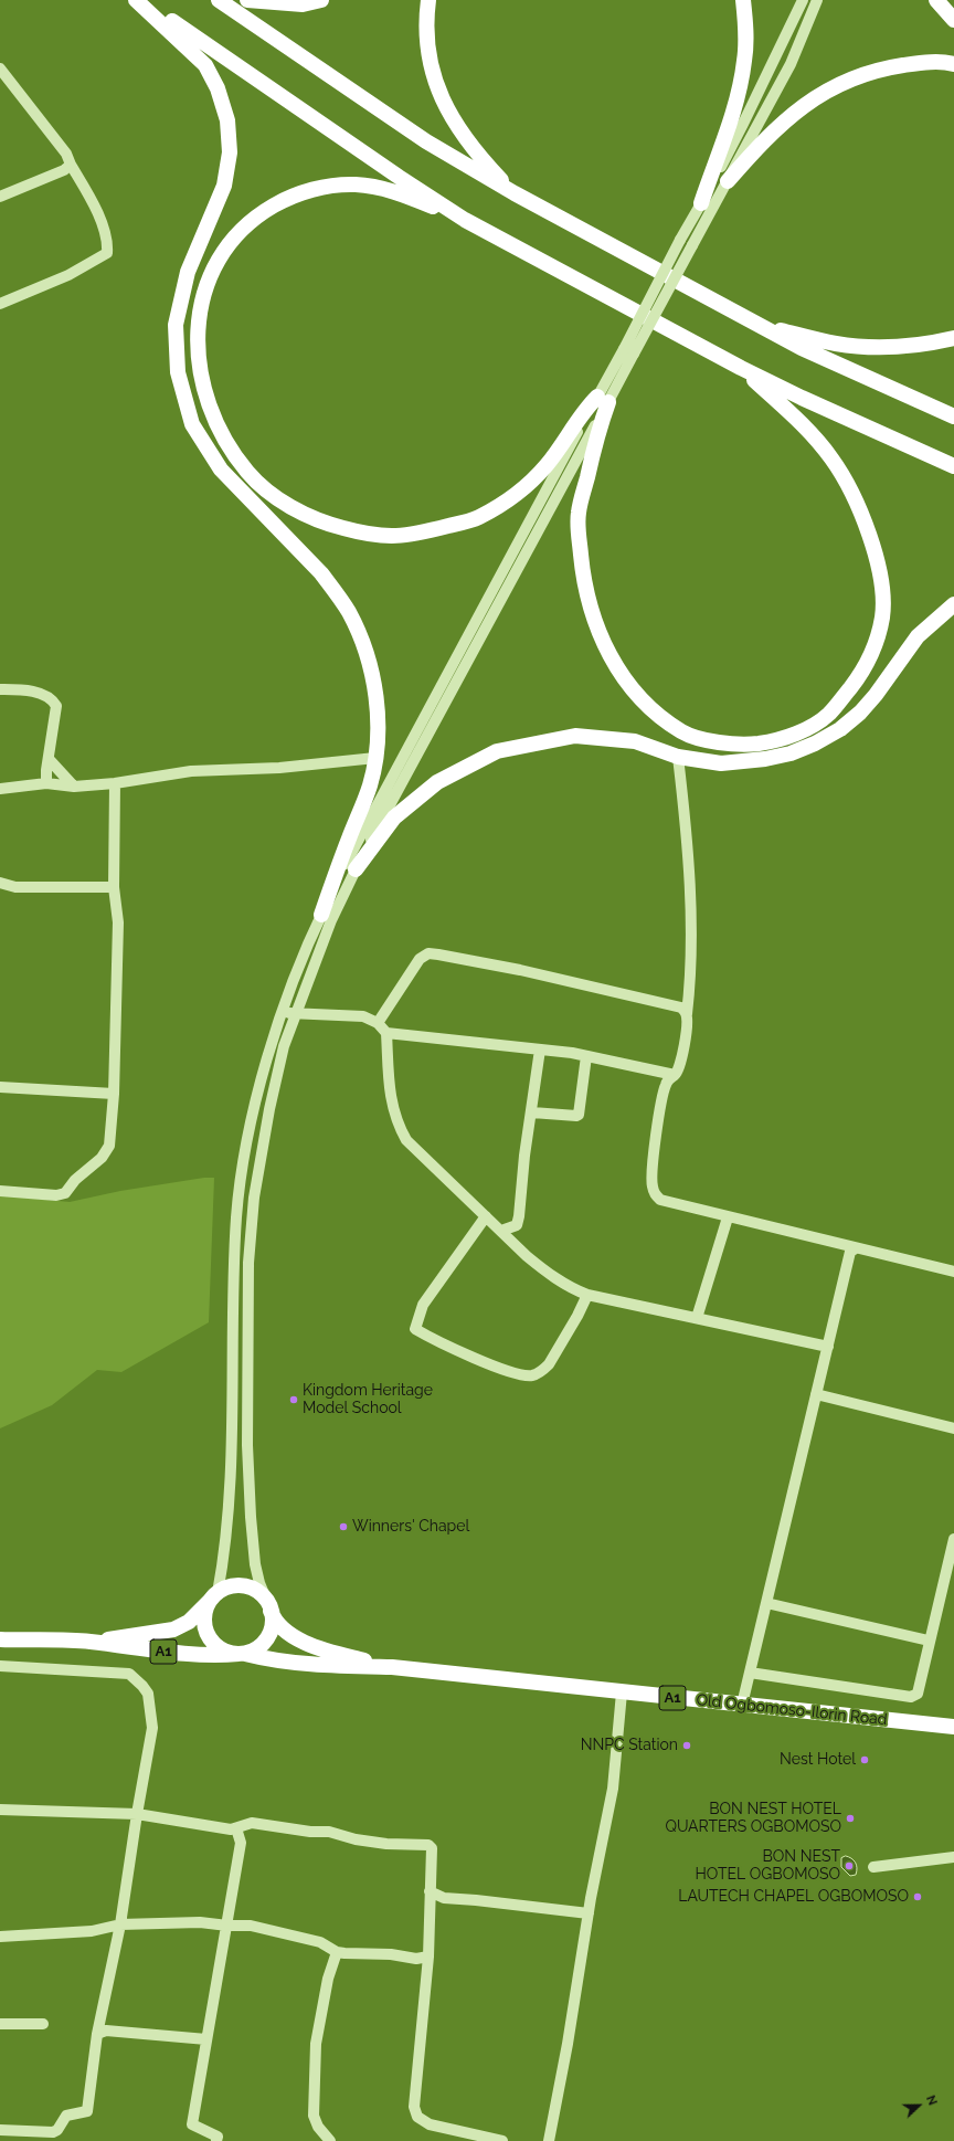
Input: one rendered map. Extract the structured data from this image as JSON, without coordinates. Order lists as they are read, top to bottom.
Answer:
{
  "streets": {
    "highway": ["A1", "Old Ogbomoso-Ilorin Road"]
  },
  "crossings": [
    ["A1", "Old Ogbomoso-Ilorin Road"]
  ],
  "places": [
    "Kingdom Heritage Model School",
    "Winners' Chapel",
    "NNPC Station",
    "Nest Hotel",
    "BON NEST HOTEL QUARTERS OGBOMOSO",
    "BON NEST HOTEL OGBOMOSO",
    "LAUTECH CHAPEL OGBOMOSO"
  ],
  "north": "right"
}
